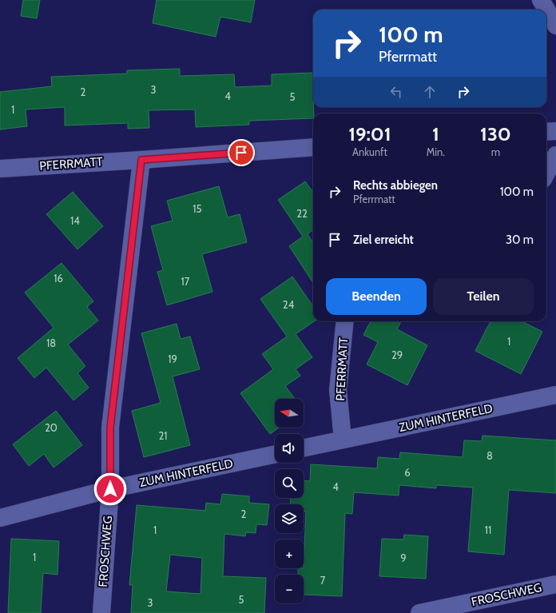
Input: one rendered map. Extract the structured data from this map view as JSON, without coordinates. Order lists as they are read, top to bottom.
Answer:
{
  "streets": {
    "street": ["PFERRMATT", "ZUM HINTERFELD", "FROSCHWEG"]
  },
  "crossings": [
    ["PFERRMATT", "ZUM HINTERFELD"],
    ["ZUM HINTERFELD", "FROSCHWEG"]
  ],
  "house_numbers": [
    "3",
    "2",
    "4",
    "5",
    "1",
    "15",
    "22",
    "14",
    "16",
    "17",
    "24",
    "1",
    "18",
    "29",
    "19",
    "20",
    "21",
    "8",
    "6",
    "4",
    "2",
    "1",
    "11",
    "1",
    "9",
    "7",
    "5",
    "3"
  ],
  "north": "left",
  "page": {
    "turn": ["100 m", "Pferrmatt"],
    "eta": [
      "19:01",
      "Ankunft",
      "1",
      "Min.",
      "130",
      "m"
    ],
    "list": [
      {
        "name": "Rechts abbiegen",
        "note": "Pferrmatt",
        "value": "100 m"
      },
      {
        "name": "Ziel erreicht",
        "value": "30 m"
      }
    ],
    "buttons": ["Beenden", "Teilen"],
    "map_buttons": ["+", "−"]
  }
}
